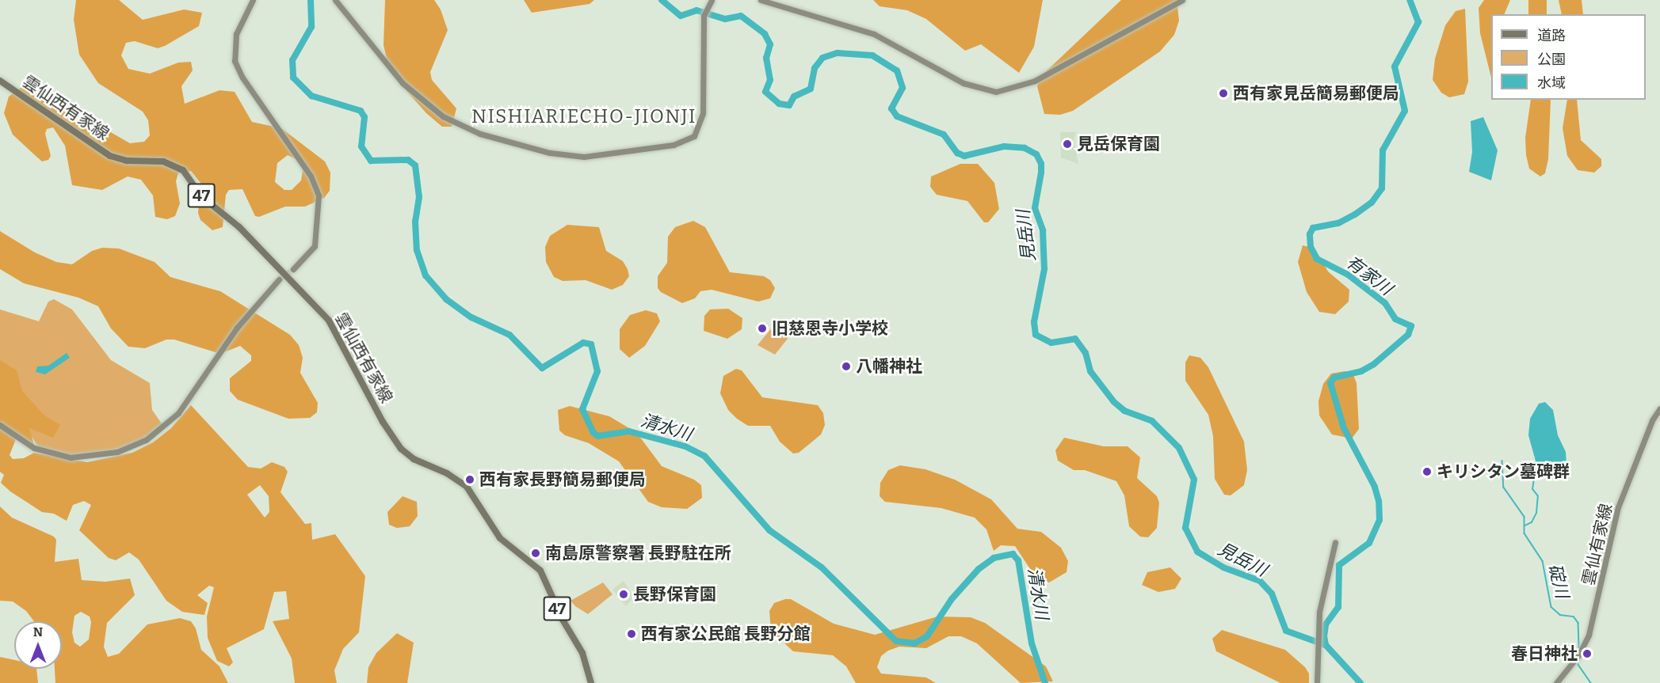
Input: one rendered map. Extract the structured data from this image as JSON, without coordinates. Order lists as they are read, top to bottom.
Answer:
{
  "streets": {
    "main road": ["雲仙西有家線", "47"],
    "street": ["雲仙有家線"]
  },
  "districts": ["NISHIARIECHO-JIONJI"],
  "water": [
    "見岳川",
    "有家川",
    "清水川",
    "碇川"
  ],
  "places": [
    "西有家見岳簡易郵便局",
    "見岳保育園",
    "旧慈恩寺小学校",
    "八幡神社",
    "キリシタン墓碑群",
    "西有家長野簡易郵便局",
    "南島原警察署 長野駐在所",
    "長野保育園",
    "西有家公民館 長野分館",
    "春日神社"
  ],
  "legend": ["道路", "公園", "水域"],
  "north": "top"
}
